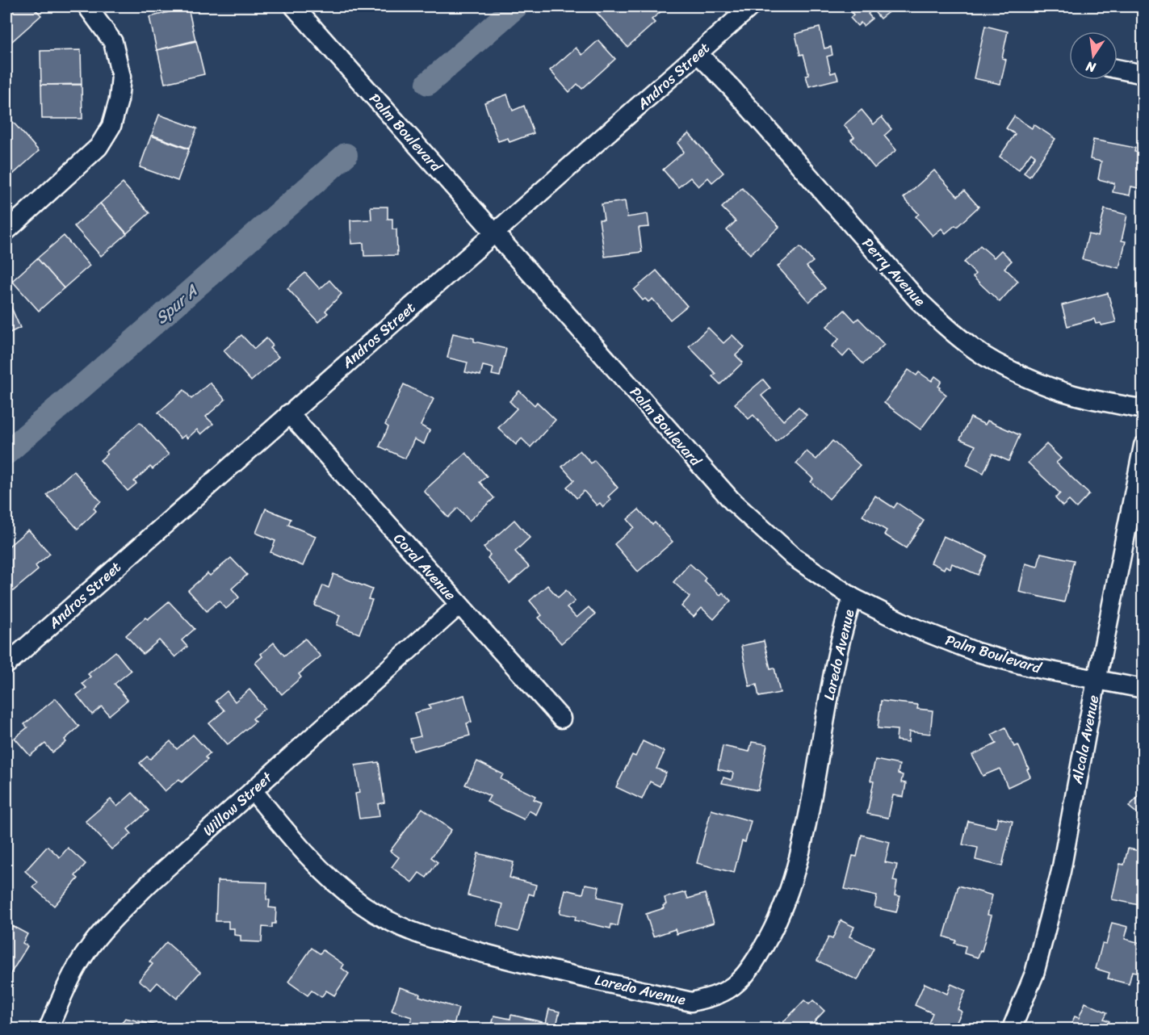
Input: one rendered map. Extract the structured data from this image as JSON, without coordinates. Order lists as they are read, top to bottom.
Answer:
{
  "streets": {
    "street": [
      "Andros Street",
      "Palm Boulevard",
      "Perry Avenue",
      "Coral Avenue",
      "Laredo Avenue",
      "Alcala Avenue",
      "Willow Street"
    ]
  },
  "crossings": [
    ["Andros Street", "Palm Boulevard"],
    ["Andros Street", "Perry Avenue"],
    ["Andros Street", "Coral Avenue"],
    ["Palm Boulevard", "Laredo Avenue"],
    ["Palm Boulevard", "Alcala Avenue"],
    ["Coral Avenue", "Willow Street"],
    ["Laredo Avenue", "Willow Street"]
  ],
  "water": ["Spur A"],
  "north": "bottom"
}
